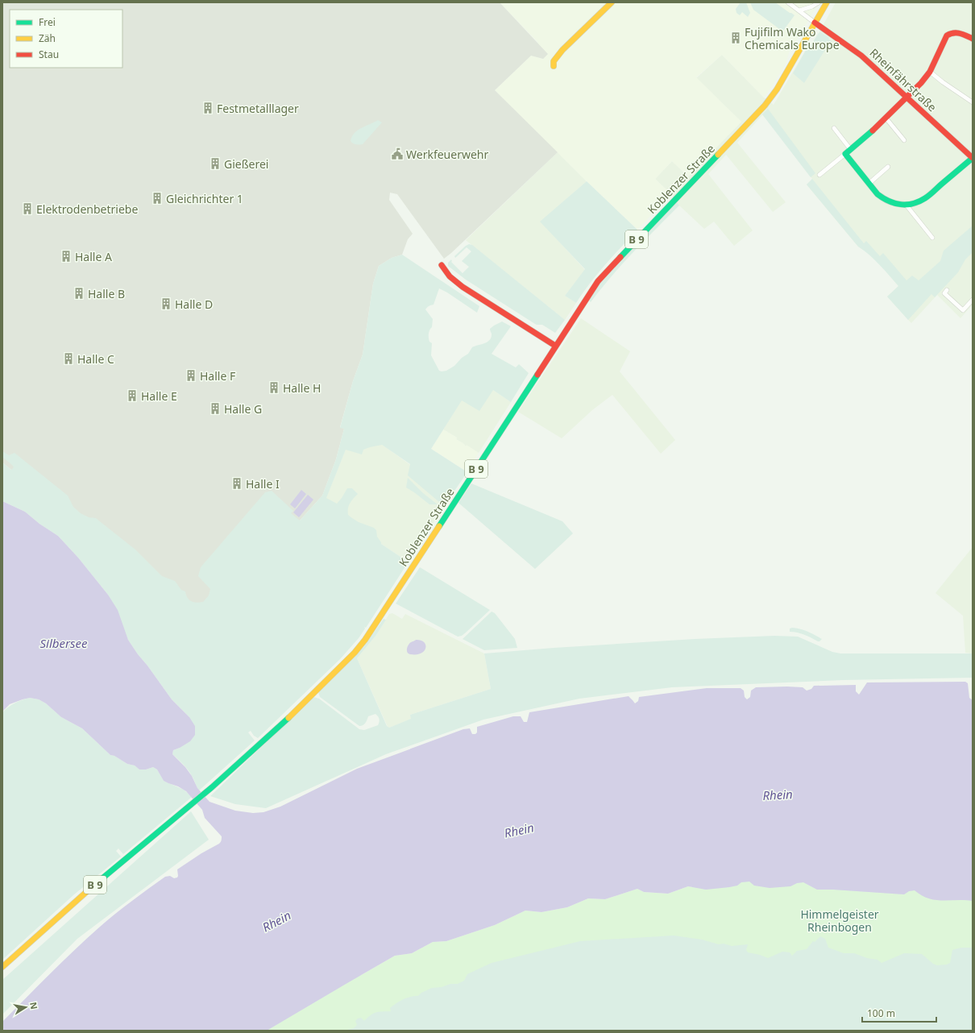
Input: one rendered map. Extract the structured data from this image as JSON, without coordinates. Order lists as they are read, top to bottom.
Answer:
{
  "streets": {
    "main road": ["Rheinfährstraße", "Koblenzer Straße", "B 9"]
  },
  "crossings": [
    ["Rheinfährstraße", "Koblenzer Straße"],
    ["Rheinfährstraße", "B 9"],
    ["Koblenzer Straße", "B 9"]
  ],
  "water": ["Silbersee", "Rhein"],
  "parks": ["Himmelgeister Rheinbogen"],
  "places": {
    "building": [
      "Fujifilm Wako Chemicals Europe",
      "Festmetalllager",
      "Gießerei",
      "Gleichrichter 1",
      "Elektrodenbetriebe",
      "Halle A",
      "Halle B",
      "Halle D",
      "Halle C",
      "Halle F",
      "Halle H",
      "Halle E",
      "Halle G",
      "Halle I"
    ],
    "public building": ["Werkfeuerwehr"]
  },
  "legend": ["Frei", "Zäh", "Stau"],
  "scale_bar": "100 m",
  "north": "right"
}
